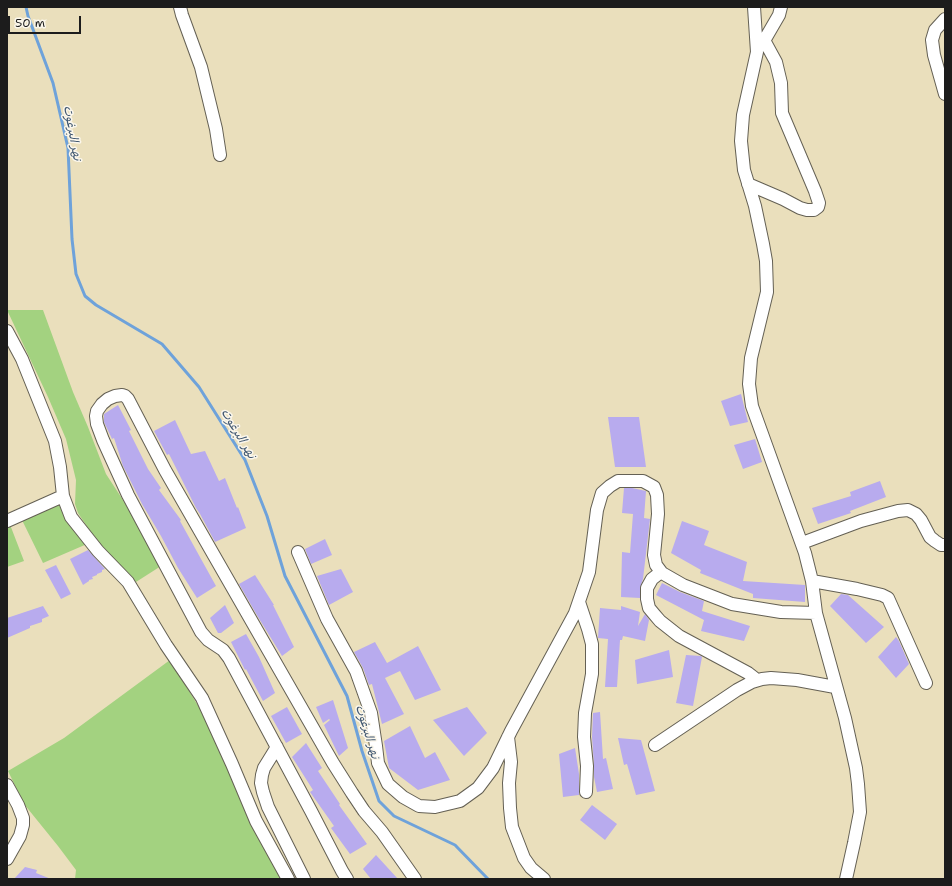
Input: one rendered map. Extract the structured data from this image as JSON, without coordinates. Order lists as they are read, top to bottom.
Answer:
{
  "water": ["نهر البرغوت"],
  "scale_bar": "50 m"
}
